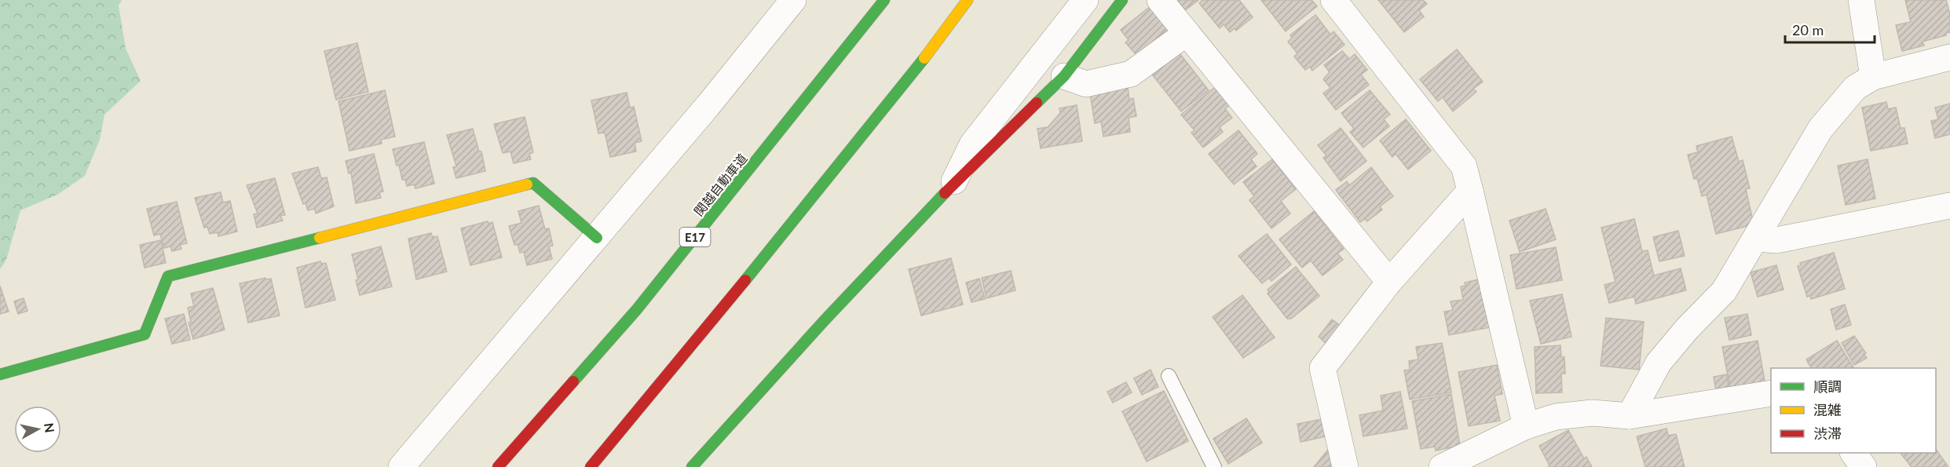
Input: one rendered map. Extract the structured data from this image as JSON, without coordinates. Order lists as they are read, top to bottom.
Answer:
{
  "streets": {
    "main road": ["関越自動車道", "E17"]
  },
  "legend": ["順調", "混雑", "渋滞"],
  "scale_bar": "20 m",
  "north": "right"
}
